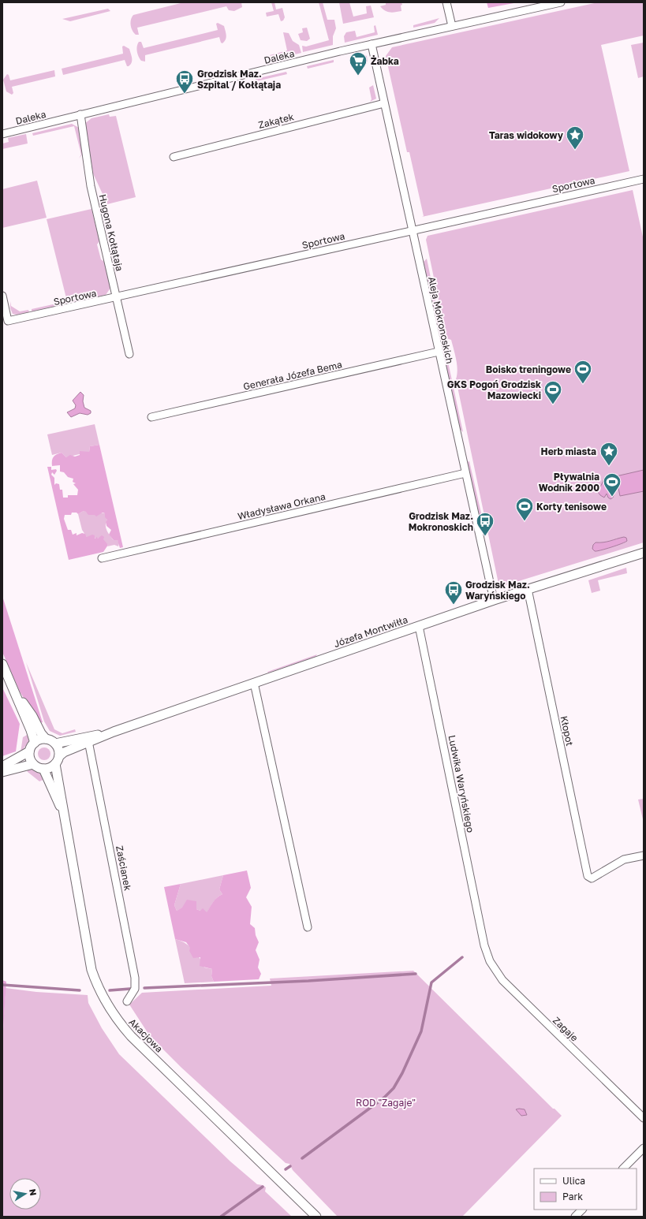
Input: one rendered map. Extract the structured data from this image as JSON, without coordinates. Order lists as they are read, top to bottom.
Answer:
{
  "streets": {
    "street": [
      "Daleka",
      "Zakątek",
      "Sportowa",
      "Hugona Kołłątaja",
      "Aleja Mokronoskich",
      "Generała Józefa Bema",
      "Władysława Orkana",
      "Józefa Montwiłła",
      "Kłopot",
      "Ludwika Waryńskiego",
      "Zaścianek",
      "Zagaje",
      "Akacjowa"
    ]
  },
  "crossings": [
    ["Daleka", "Hugona Kołłątaja"],
    ["Daleka", "Aleja Mokronoskich"],
    ["Zakątek", "Aleja Mokronoskich"],
    ["Sportowa", "Hugona Kołłątaja"],
    ["Sportowa", "Aleja Mokronoskich"],
    ["Aleja Mokronoskich", "Generała Józefa Bema"],
    ["Aleja Mokronoskich", "Władysława Orkana"],
    ["Aleja Mokronoskich", "Józefa Montwiłła"],
    ["Józefa Montwiłła", "Kłopot"],
    ["Józefa Montwiłła", "Ludwika Waryńskiego"],
    ["Józefa Montwiłła", "Zaścianek"],
    ["Józefa Montwiłła", "Akacjowa"],
    ["Ludwika Waryńskiego", "Zagaje"]
  ],
  "parks": ["ROD \"Zagaje\""],
  "places": {
    "supermarket": ["Żabka"],
    "bus stop": ["Grodzisk Maz. Szpital / Kołłątaja", "Grodzisk Maz. Mokronoskich", "Grodzisk Maz. Waryńskiego"],
    "place": ["Taras widokowy", "Herb miasta"],
    "sports": [
      "Boisko treningowe",
      "GKS Pogoń Grodzisk Mazowiecki",
      "Pływalnia Wodnik 2000",
      "Korty tenisowe"
    ]
  },
  "legend": ["Ulica", "Park"],
  "north": "right"
}
